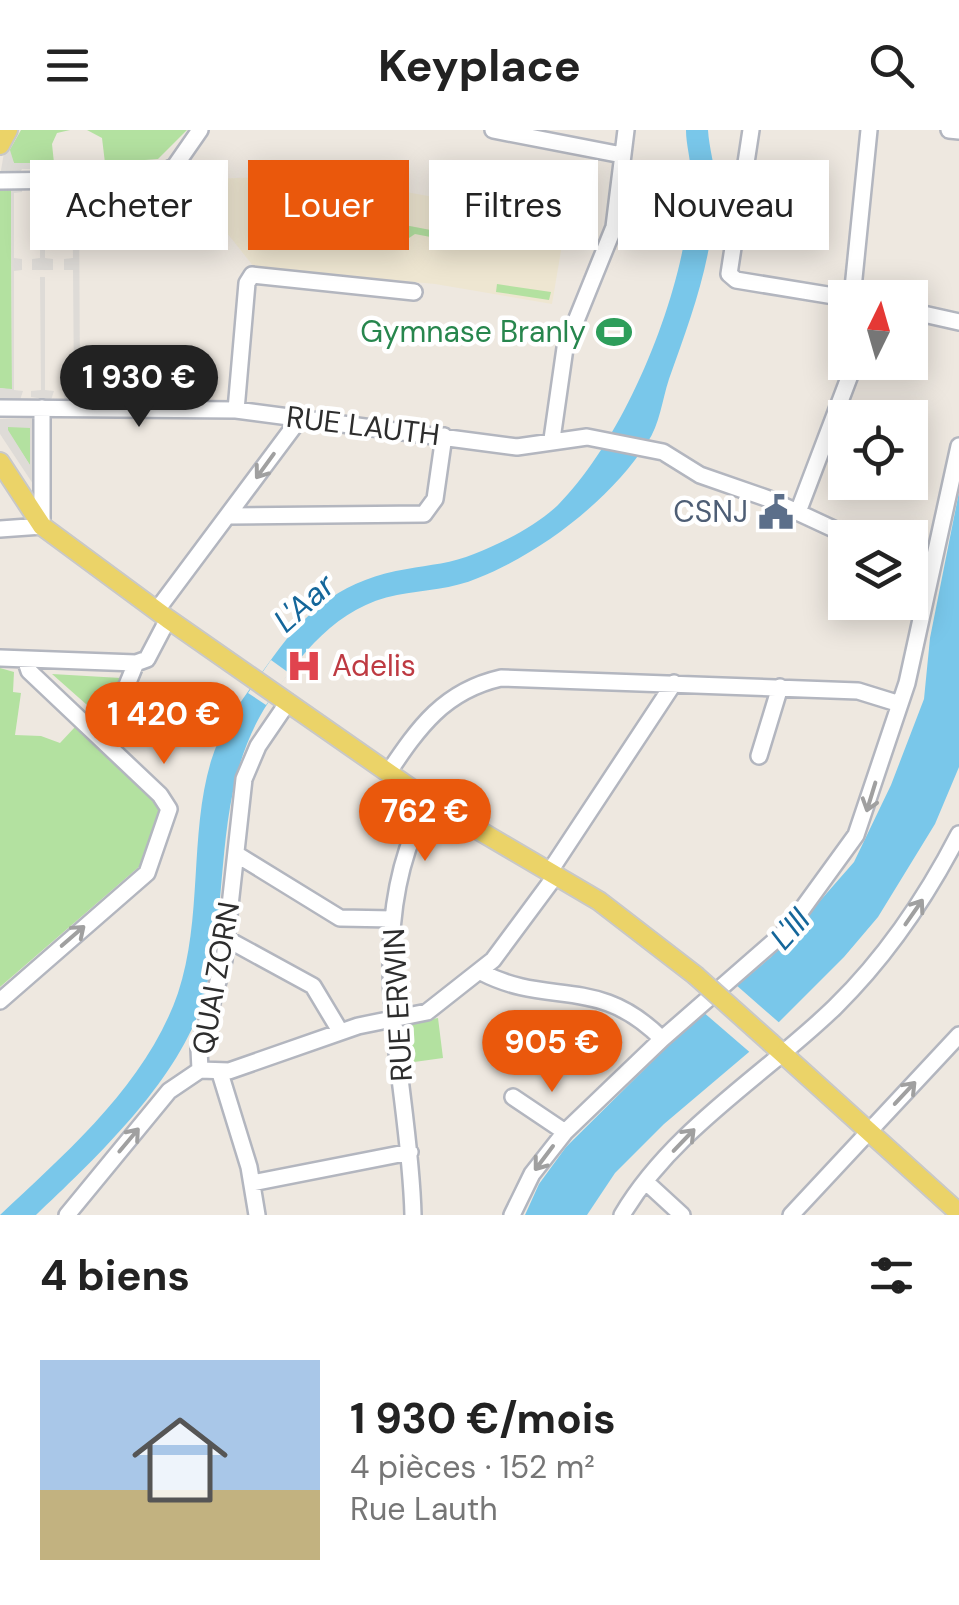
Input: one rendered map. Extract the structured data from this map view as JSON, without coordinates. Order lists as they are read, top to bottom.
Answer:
{
  "streets": {
    "street": ["RUE LAUTH", "QUAI ZORN", "RUE ERWIN"]
  },
  "water": ["L'Aar", "L'Ill"],
  "places": {
    "sports": ["Gymnase Branly"],
    "public building": ["CSNJ"],
    "hospital": ["Adelis"]
  },
  "north": "top",
  "page": {
    "header": "Keyplace",
    "chip": [
      "Acheter",
      "Louer",
      "Filtres",
      "Nouveau"
    ],
    "price": [
      "1 930 €",
      "1 420 €",
      "762 €",
      "905 €"
    ],
    "heading": "4 biens",
    "list": [
      {
        "name": "1 930 €/mois",
        "note": "4 pièces · 152 m² · Rue Lauth"
      }
    ]
  }
}
